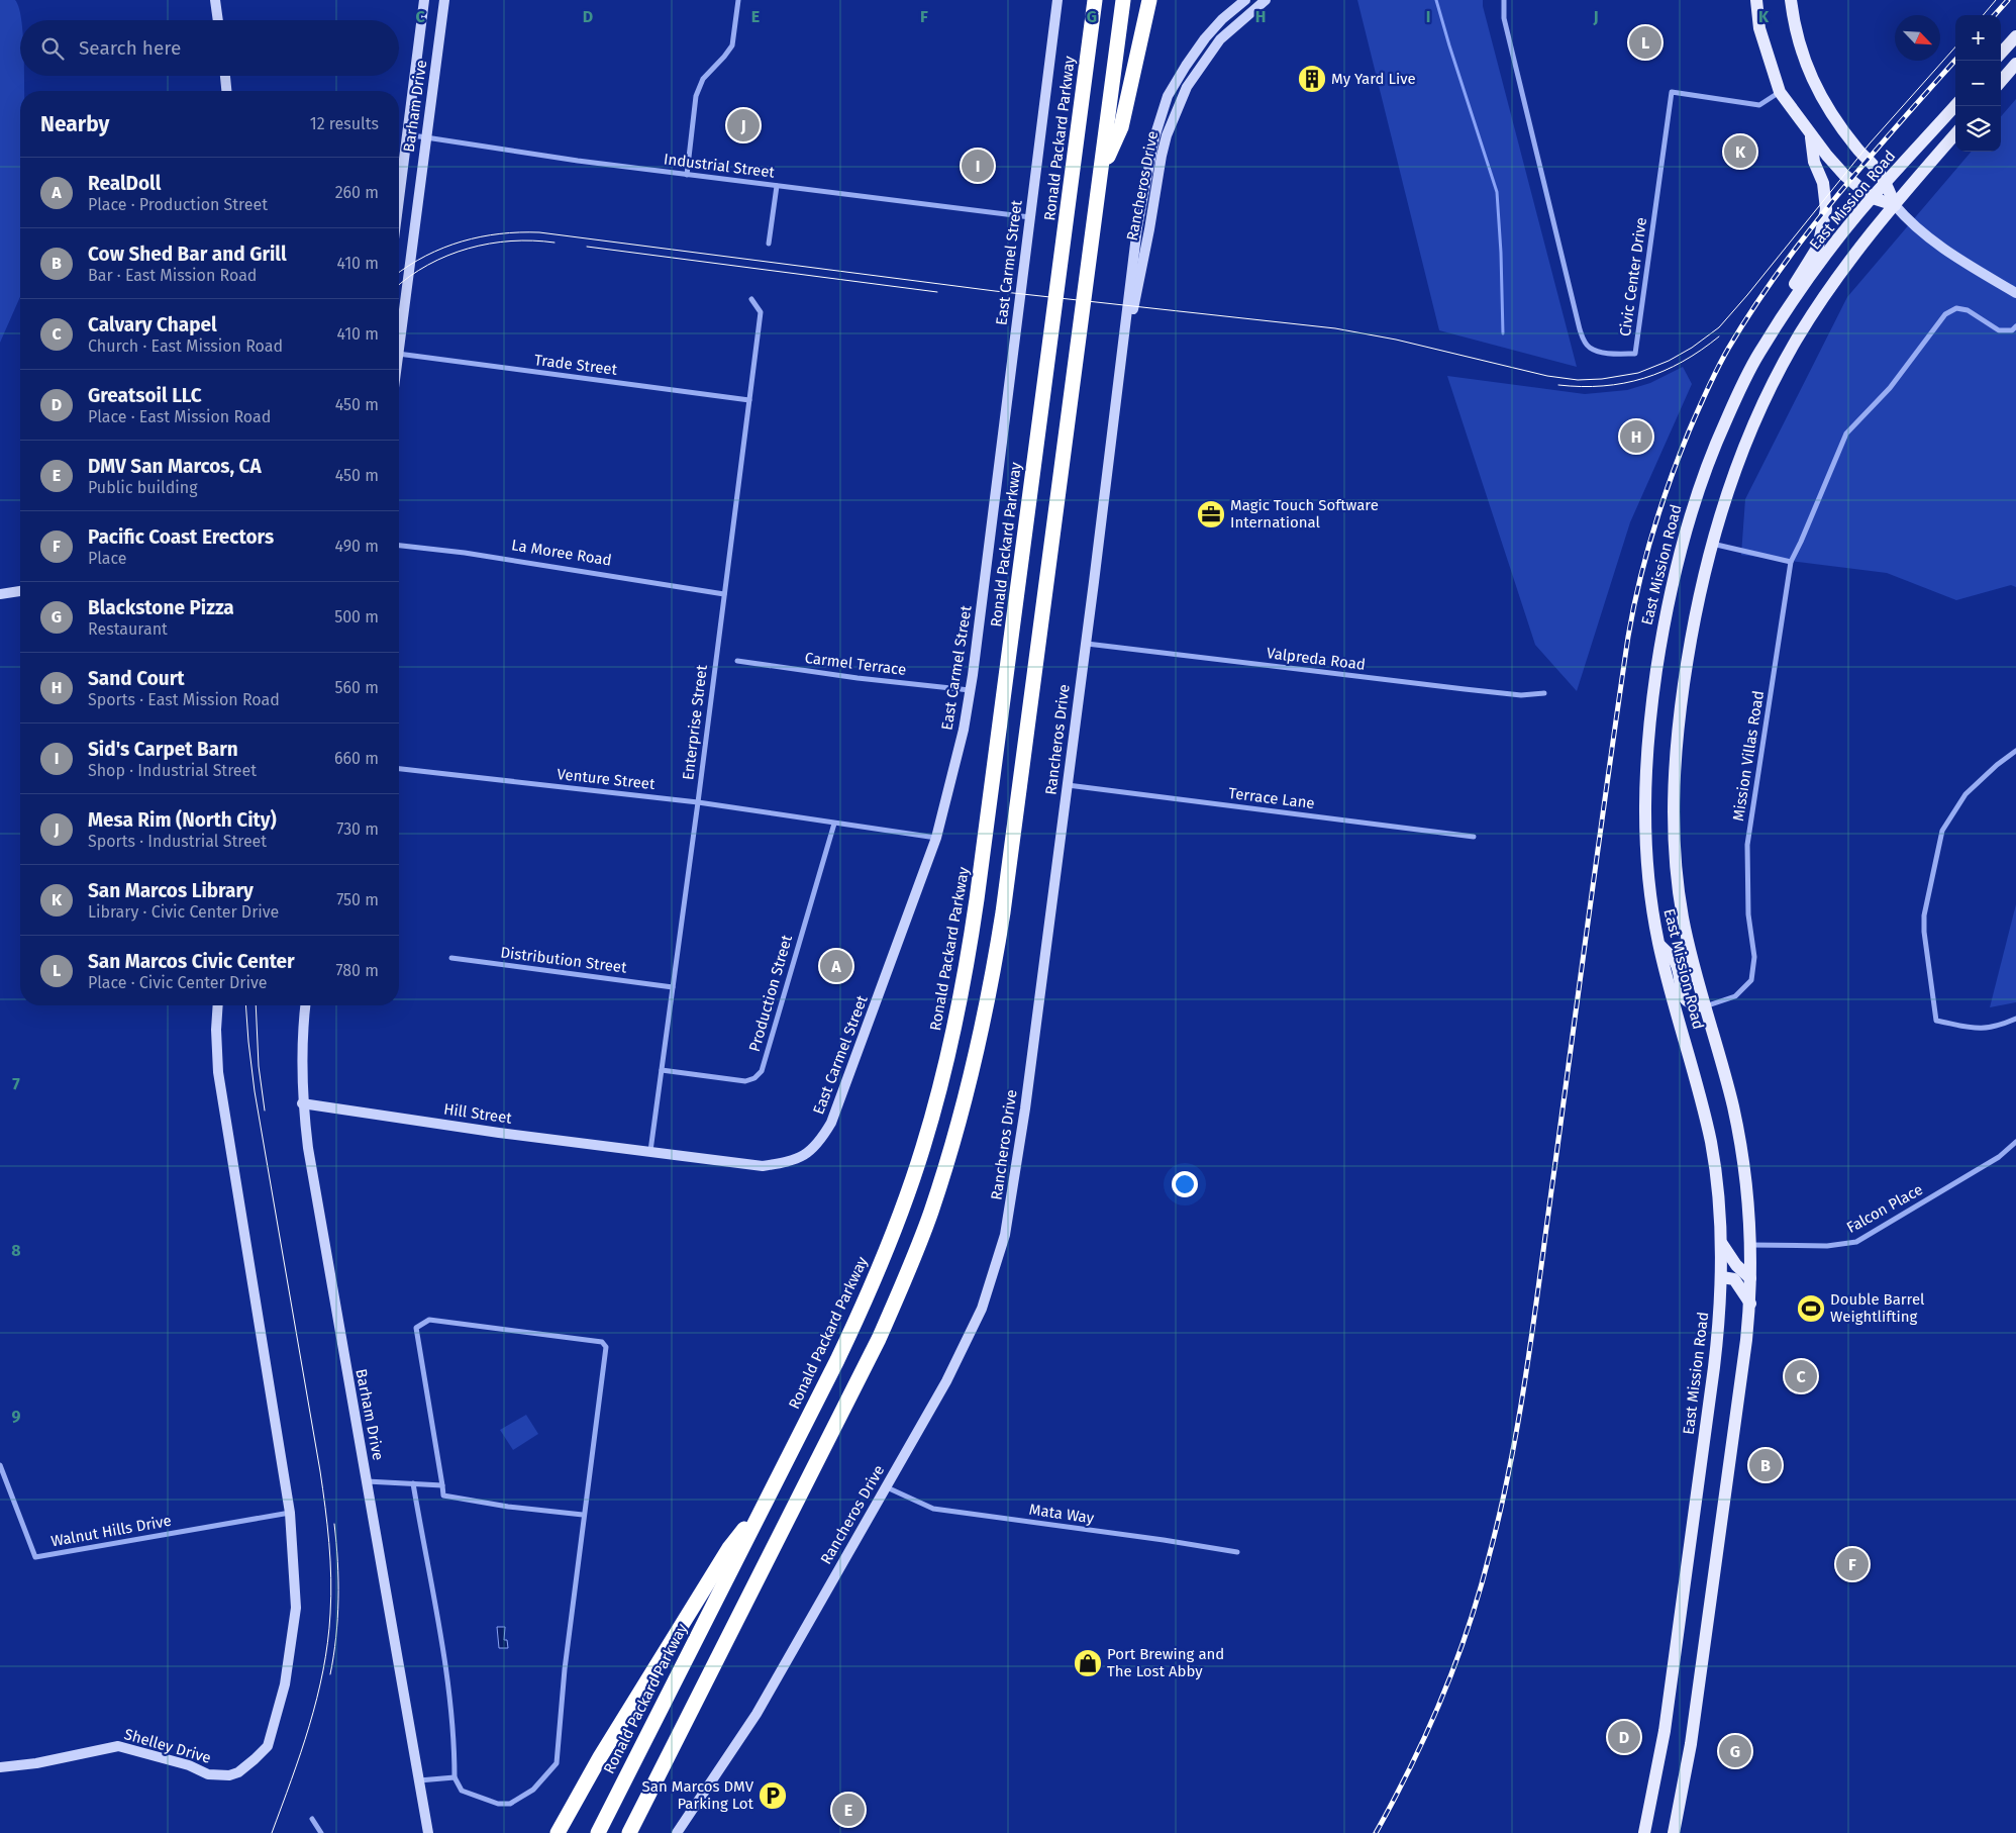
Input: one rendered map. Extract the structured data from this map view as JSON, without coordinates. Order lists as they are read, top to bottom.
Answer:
{
  "streets": {
    "highway": ["Ronald Packard Parkway"],
    "main road": [
      "Barham Drive",
      "Rancheros Drive",
      "East Mission Road",
      "East Carmel Street",
      "Hill Street",
      "Shelley Drive"
    ],
    "street": [
      "Industrial Street",
      "Civic Center Drive",
      "Trade Street",
      "La Moree Road",
      "Valpreda Road",
      "Carmel Terrace",
      "Enterprise Street",
      "Mission Villas Road",
      "Venture Street",
      "Terrace Lane",
      "Distribution Street",
      "Production Street",
      "Falcon Place",
      "Mata Way",
      "Walnut Hills Drive"
    ]
  },
  "crossings": [
    ["Barham Drive", "Industrial Street"],
    ["Barham Drive", "Hill Street"],
    ["Industrial Street", "East Carmel Street"],
    ["Rancheros Drive", "Valpreda Road"],
    ["Rancheros Drive", "Terrace Lane"],
    ["Rancheros Drive", "Mata Way"],
    ["East Mission Road", "Mission Villas Road"],
    ["East Mission Road", "Falcon Place"],
    ["East Carmel Street", "Carmel Terrace"],
    ["East Carmel Street", "Enterprise Street"],
    ["East Carmel Street", "Venture Street"],
    ["East Carmel Street", "Hill Street"],
    ["Trade Street", "Enterprise Street"],
    ["La Moree Road", "Enterprise Street"],
    ["Enterprise Street", "Venture Street"],
    ["Enterprise Street", "Distribution Street"],
    ["Enterprise Street", "Production Street"],
    ["Enterprise Street", "Hill Street"],
    ["Venture Street", "Production Street"],
    ["Walnut Hills Drive", "Shelley Drive"]
  ],
  "places": {
    "building": ["My Yard Live"],
    "office": ["Magic Touch Software International"],
    "sports": ["Double Barrel Weightlifting"],
    "shop": ["Port Brewing and The Lost Abby"],
    "parking": ["San Marcos DMV Parking Lot"]
  },
  "north": "bottom right",
  "page": {
    "map_buttons": ["+", "−"],
    "search": "Search here",
    "pins": [
      "L",
      "J",
      "K",
      "I",
      "H",
      "A",
      "C",
      "B",
      "F",
      "D",
      "G",
      "E"
    ],
    "heading": ["Nearby", "12 results"],
    "list": [
      {
        "mark": "A",
        "name": "RealDoll",
        "note": "Place · Production Street",
        "value": "260 m"
      },
      {
        "mark": "B",
        "name": "Cow Shed Bar and Grill",
        "note": "Bar · East Mission Road",
        "value": "410 m"
      },
      {
        "mark": "C",
        "name": "Calvary Chapel",
        "note": "Church · East Mission Road",
        "value": "410 m"
      },
      {
        "mark": "D",
        "name": "Greatsoil LLC",
        "note": "Place · East Mission Road",
        "value": "450 m"
      },
      {
        "mark": "E",
        "name": "DMV San Marcos, CA",
        "note": "Public building",
        "value": "450 m"
      },
      {
        "mark": "F",
        "name": "Pacific Coast Erectors",
        "note": "Place",
        "value": "490 m"
      },
      {
        "mark": "G",
        "name": "Blackstone Pizza",
        "note": "Restaurant",
        "value": "500 m"
      },
      {
        "mark": "H",
        "name": "Sand Court",
        "note": "Sports · East Mission Road",
        "value": "560 m"
      },
      {
        "mark": "I",
        "name": "Sid's Carpet Barn",
        "note": "Shop · Industrial Street",
        "value": "660 m"
      },
      {
        "mark": "J",
        "name": "Mesa Rim (North City)",
        "note": "Sports · Industrial Street",
        "value": "730 m"
      },
      {
        "mark": "K",
        "name": "San Marcos Library",
        "note": "Library · Civic Center Drive",
        "value": "750 m"
      },
      {
        "mark": "L",
        "name": "San Marcos Civic Center",
        "note": "Place · Civic Center Drive",
        "value": "780 m"
      }
    ]
  },
  "grid": {
    "columns": [
      "C",
      "D",
      "E",
      "F",
      "G",
      "H",
      "I",
      "J",
      "K"
    ],
    "rows": ["7", "8", "9"]
  }
}
